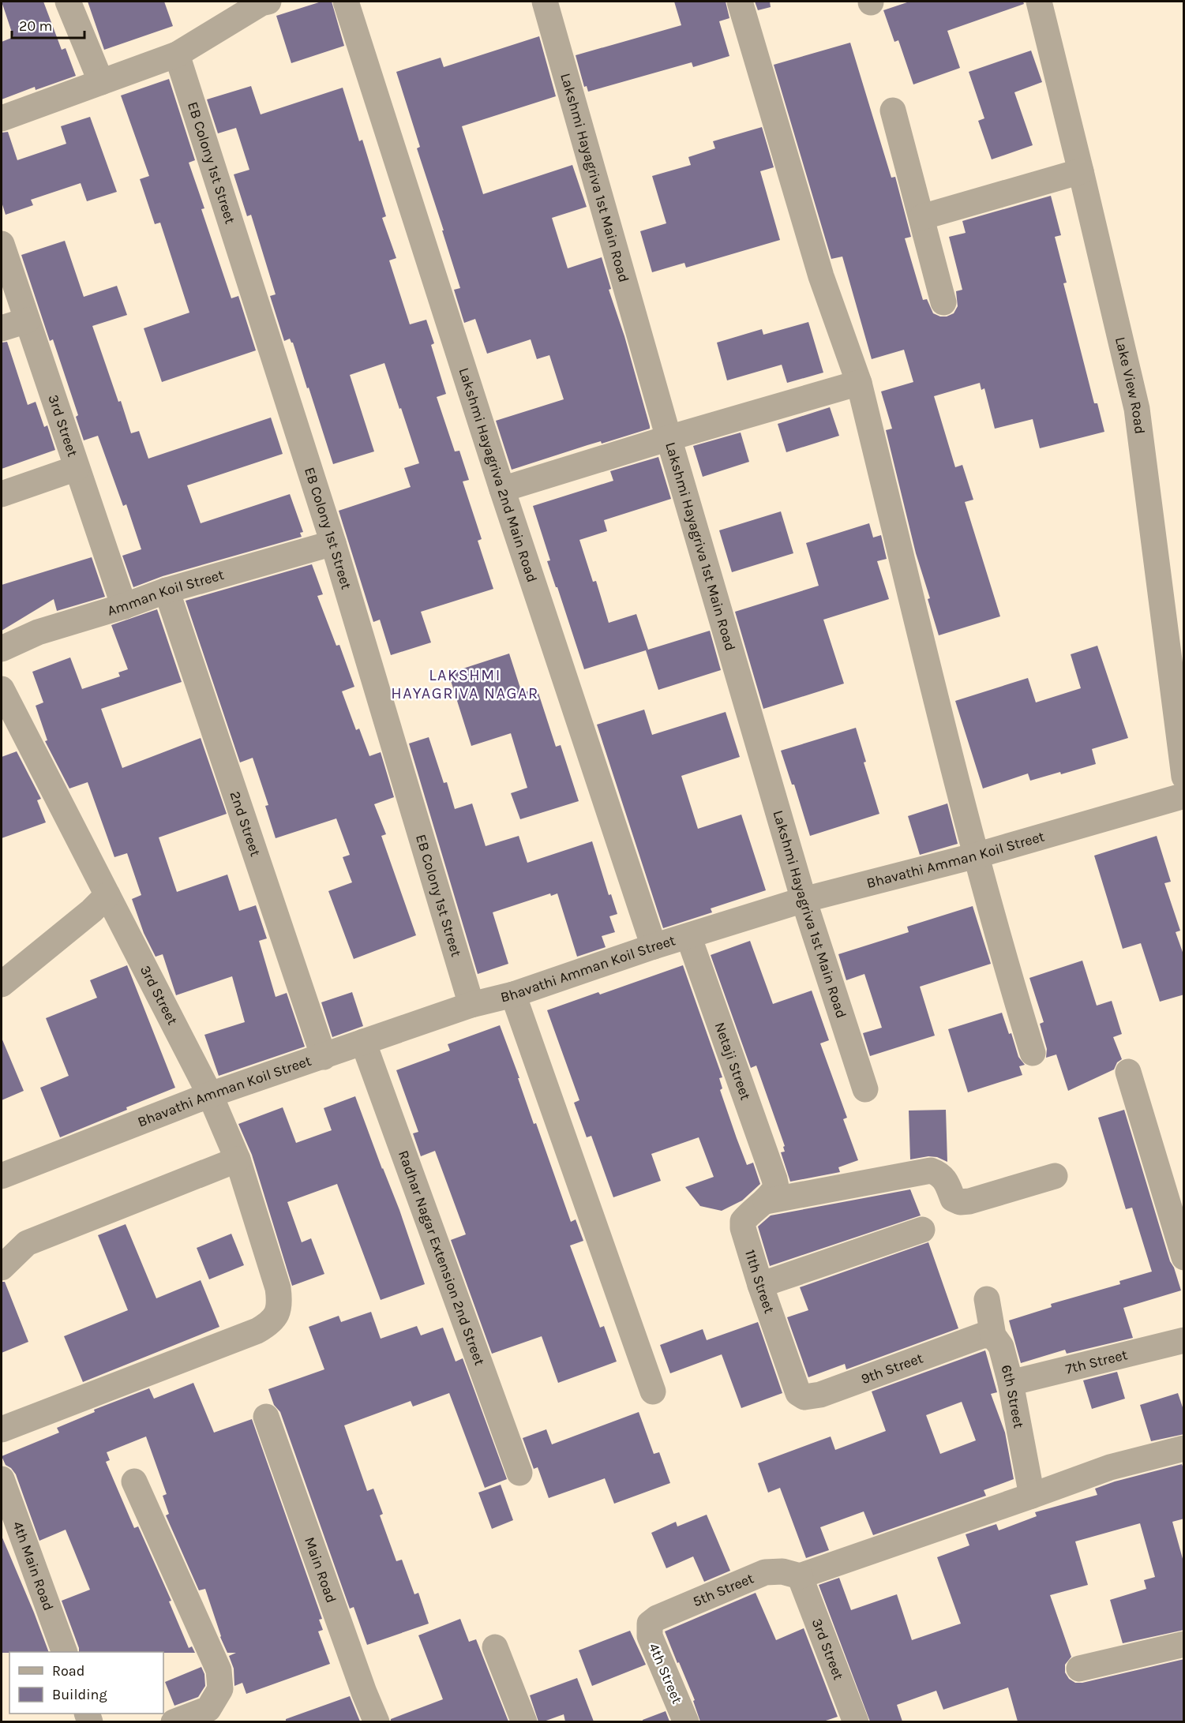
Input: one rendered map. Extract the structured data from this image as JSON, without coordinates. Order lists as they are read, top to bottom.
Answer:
{
  "streets": {
    "street": [
      "EB Colony 1st Street",
      "Lakshmi Hayagriva 1st Main Road",
      "Lake View Road",
      "3rd Street",
      "Lakshmi Hayagriva 2nd Main Road",
      "Amman Koil Street",
      "2nd Street",
      "Bhavathi Amman Koil Street",
      "Netaji Street",
      "Radhar Nagar Extension 2nd Street",
      "11th Street",
      "7th Street",
      "9th Street",
      "6th Street",
      "4th Main Road",
      "Main Road",
      "5th Street",
      "4th Street"
    ]
  },
  "crossings": [
    ["EB Colony 1st Street", "Amman Koil Street"],
    ["EB Colony 1st Street", "Bhavathi Amman Koil Street"],
    ["Lakshmi Hayagriva 1st Main Road", "Bhavathi Amman Koil Street"],
    ["3rd Street", "Amman Koil Street"],
    ["3rd Street", "Bhavathi Amman Koil Street"],
    ["3rd Street", "5th Street"],
    ["Lakshmi Hayagriva 2nd Main Road", "Bhavathi Amman Koil Street"],
    ["Amman Koil Street", "2nd Street"],
    ["2nd Street", "Bhavathi Amman Koil Street"],
    ["Bhavathi Amman Koil Street", "Netaji Street"],
    ["Bhavathi Amman Koil Street", "Radhar Nagar Extension 2nd Street"],
    ["Netaji Street", "11th Street"],
    ["11th Street", "9th Street"],
    ["7th Street", "6th Street"],
    ["9th Street", "6th Street"],
    ["5th Street", "4th Street"]
  ],
  "districts": ["LAKSHMI HAYAGRIVA NAGAR"],
  "legend": ["Road", "Building"],
  "scale_bar": "20 m"
}
